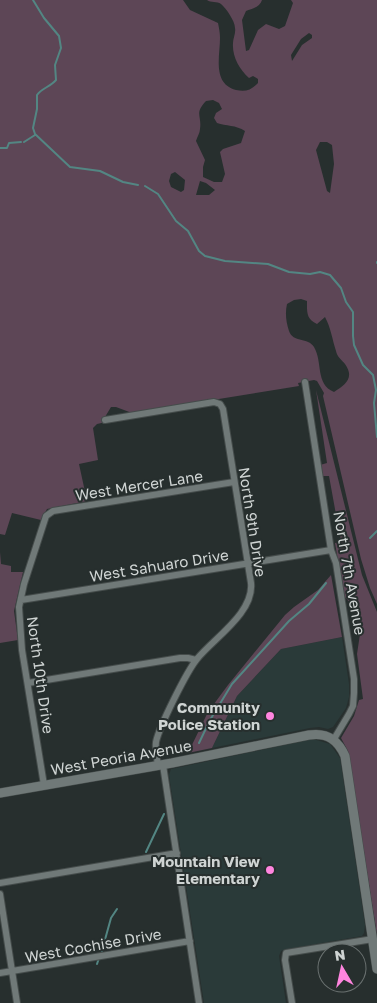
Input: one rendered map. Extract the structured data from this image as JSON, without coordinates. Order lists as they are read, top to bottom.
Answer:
{
  "streets": {
    "main road": ["West Peoria Avenue"],
    "street": [
      "West Mercer Lane",
      "North 9th Drive",
      "West Sahuaro Drive",
      "North 7th Avenue",
      "North 10th Drive",
      "West Cochise Drive"
    ]
  },
  "crossings": [
    ["West Mercer Lane", "North 9th Drive"],
    ["West Mercer Lane", "North 10th Drive"],
    ["North 9th Drive", "West Sahuaro Drive"],
    ["North 9th Drive", "West Peoria Avenue"],
    ["North 9th Drive", "West Cochise Drive"],
    ["West Sahuaro Drive", "North 7th Avenue"],
    ["West Sahuaro Drive", "North 10th Drive"],
    ["North 7th Avenue", "West Peoria Avenue"],
    ["North 10th Drive", "West Peoria Avenue"]
  ],
  "places": ["Community Police Station", "Mountain View Elementary"],
  "north": "top"
}
